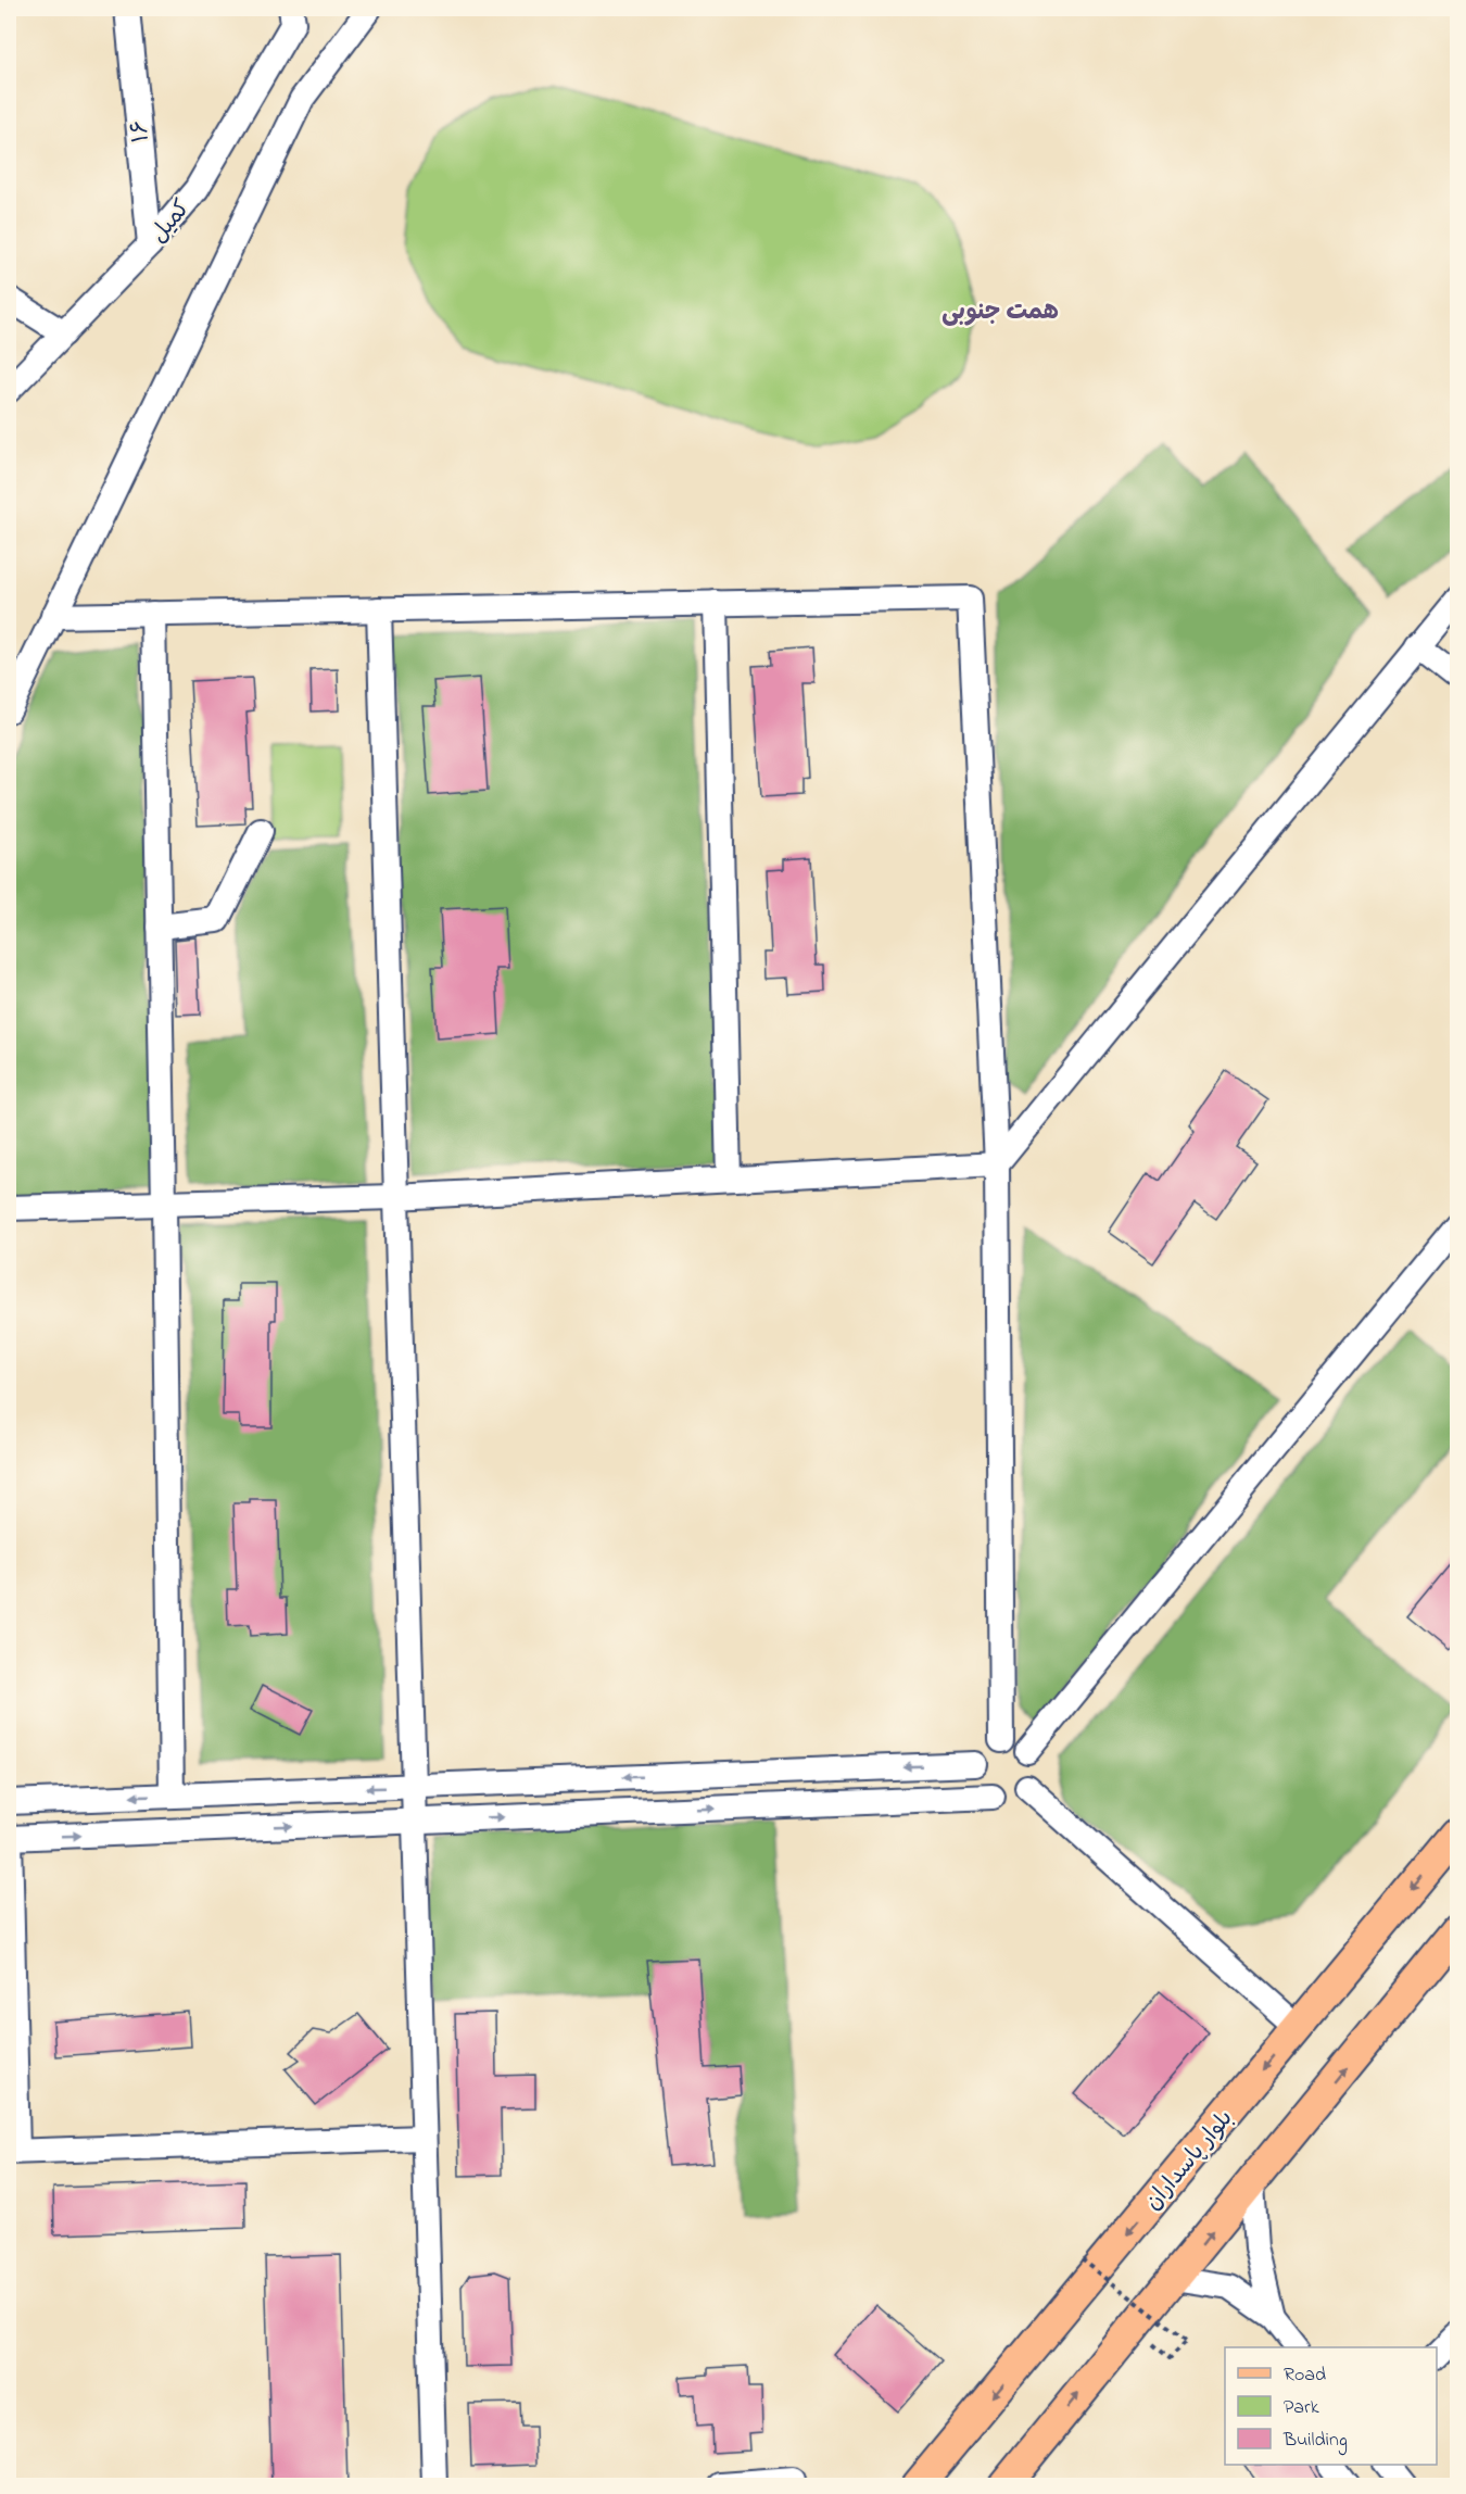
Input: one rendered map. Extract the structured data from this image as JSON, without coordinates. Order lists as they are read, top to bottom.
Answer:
{
  "streets": {
    "main road": ["بلوار پاسداران"],
    "street": ["۱۶", "کمیل"]
  },
  "crossings": [
    ["۱۶", "کمیل"]
  ],
  "districts": ["همت جنوبی"],
  "legend": ["Road", "Park", "Building"]
}
